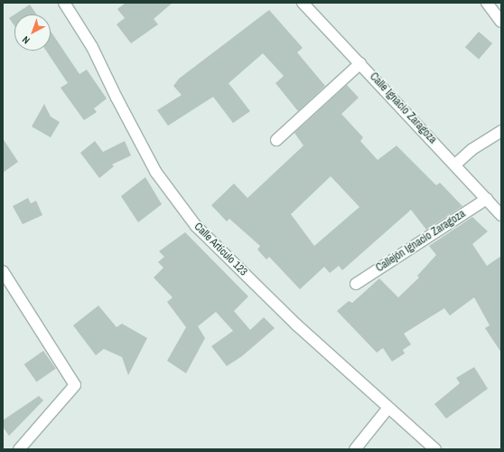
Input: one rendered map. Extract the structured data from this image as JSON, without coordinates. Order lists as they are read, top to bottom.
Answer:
{
  "streets": {
    "street": ["Calle Ignacio Zaragoza", "Callejón Ignacio Zaragoza", "Calle Artículo 123"]
  },
  "crossings": [
    ["Calle Ignacio Zaragoza", "Callejón Ignacio Zaragoza"]
  ],
  "north": "bottom left"
}
